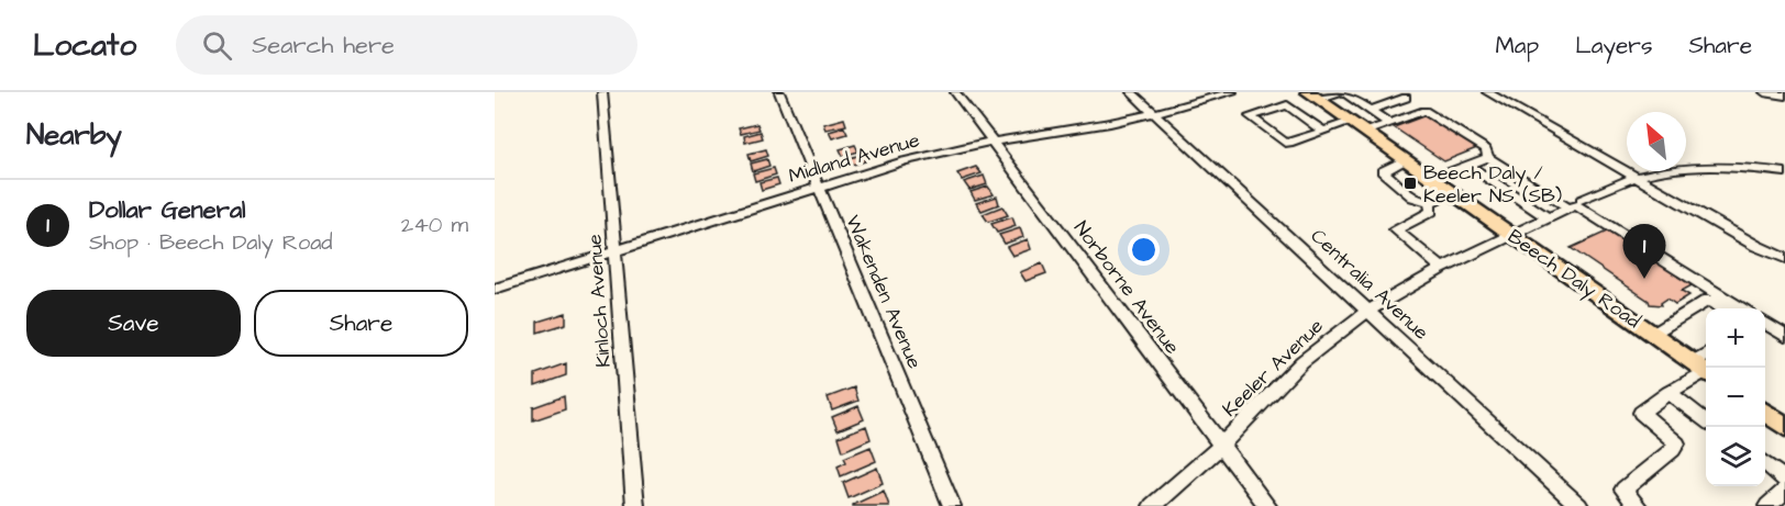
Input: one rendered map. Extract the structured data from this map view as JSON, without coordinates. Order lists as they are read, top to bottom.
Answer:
{
  "streets": {
    "main road": ["Beech Daly Road"],
    "street": [
      "Midland Avenue",
      "Centralia Avenue",
      "Norborne Avenue",
      "Wakenden Avenue",
      "Kinloch Avenue",
      "Keeler Avenue"
    ]
  },
  "crossings": [
    ["Midland Avenue", "Centralia Avenue"],
    ["Midland Avenue", "Norborne Avenue"],
    ["Midland Avenue", "Wakenden Avenue"],
    ["Midland Avenue", "Kinloch Avenue"],
    ["Beech Daly Road", "Keeler Avenue"],
    ["Centralia Avenue", "Keeler Avenue"],
    ["Norborne Avenue", "Keeler Avenue"]
  ],
  "places": {
    "transit": ["Beech Daly / Keeler NS (SB)"]
  },
  "north": "top left",
  "page": {
    "header": "Locato",
    "search": "Search here",
    "nav": ["Map", "Layers", "Share"],
    "heading": "Nearby",
    "list": [
      {
        "mark": "1",
        "name": "Dollar General",
        "note": "Shop · Beech Daly Road",
        "value": "240 m"
      }
    ],
    "pins": "1",
    "buttons": ["Save", "Share"],
    "map_buttons": ["+", "−"]
  }
}
